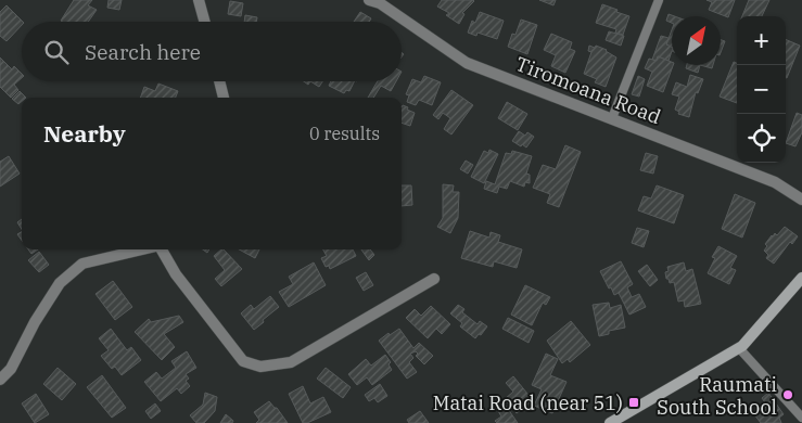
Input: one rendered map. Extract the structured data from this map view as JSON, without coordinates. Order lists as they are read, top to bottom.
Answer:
{
  "streets": {
    "street": ["Tiromoana Road"]
  },
  "places": {
    "other": ["Raumati South School"],
    "transit": ["Matai Road (near 51)"]
  },
  "north": "top right",
  "page": {
    "map_buttons": ["+", "−"],
    "search": "Search here",
    "heading": ["Nearby", "0 results"]
  }
}
